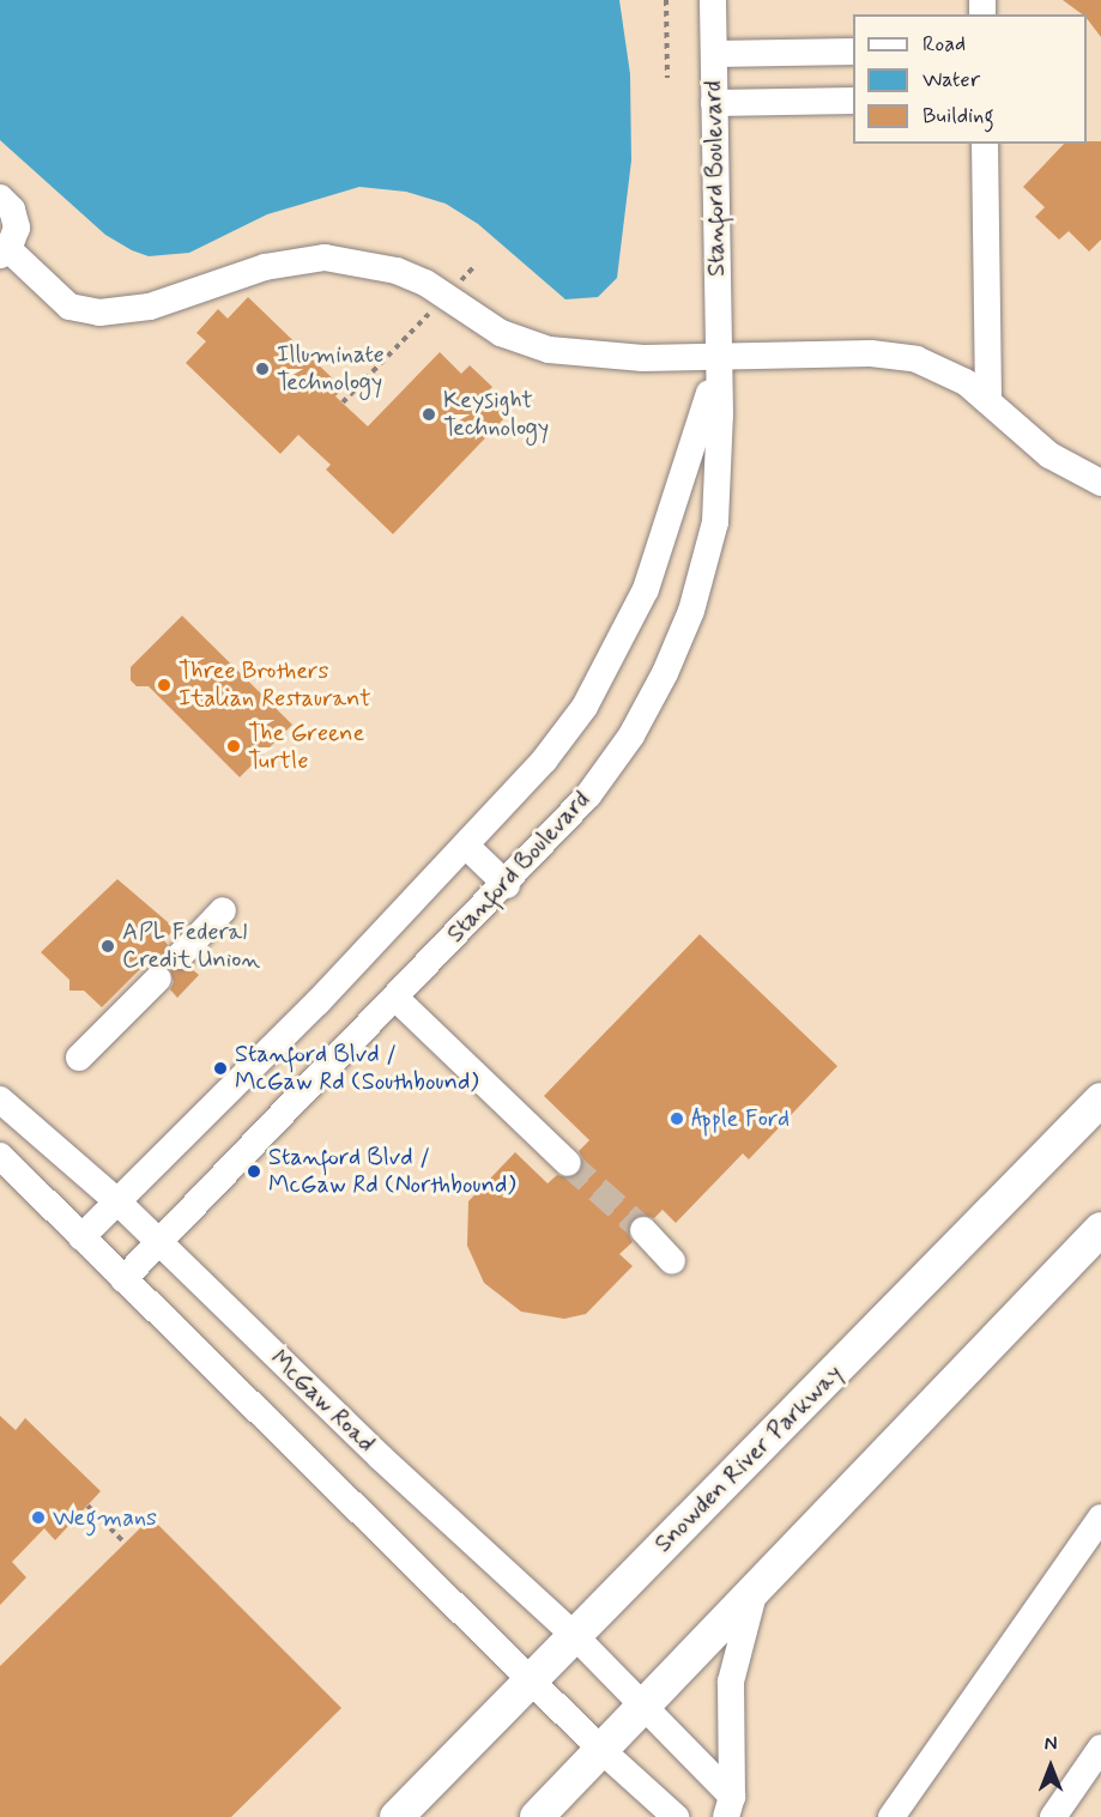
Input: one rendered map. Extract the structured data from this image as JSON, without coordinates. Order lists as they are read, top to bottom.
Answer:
{
  "streets": {
    "main road": ["Snowden River Parkway"],
    "street": ["Stanford Boulevard", "McGaw Road"]
  },
  "crossings": [
    ["Stanford Boulevard", "McGaw Road"],
    ["McGaw Road", "Snowden River Parkway"]
  ],
  "places": [
    "Illuminate Technology",
    "Keysight Technology",
    "Three Brothers Italian Restaurant",
    "The Greene Turtle",
    "APL Federal Credit Union",
    "Stanford Blvd / McGaw Rd (Southbound)",
    "Apple Ford",
    "Stanford Blvd / McGaw Rd (Northbound)",
    "Wegmans"
  ],
  "legend": ["Road", "Water", "Building"],
  "north": "top"
}
